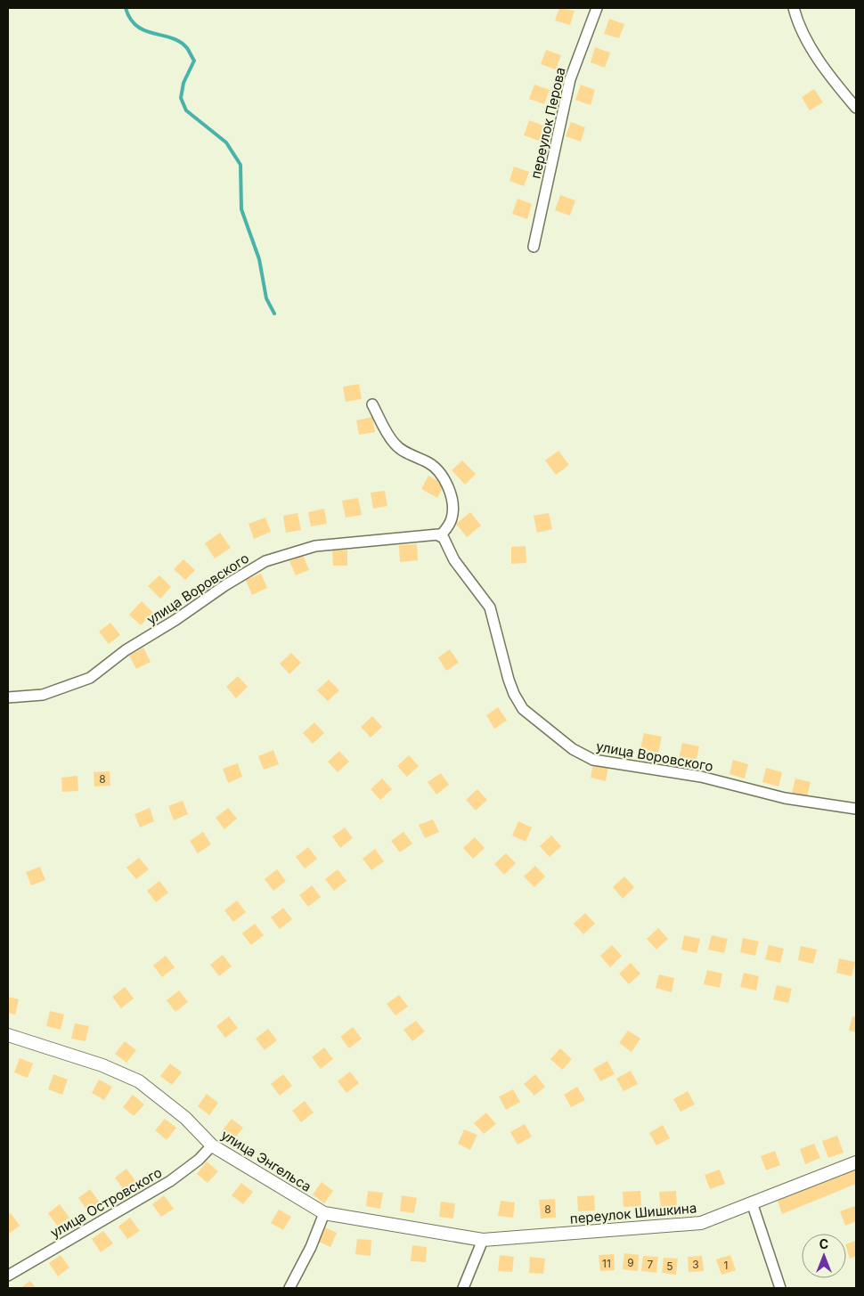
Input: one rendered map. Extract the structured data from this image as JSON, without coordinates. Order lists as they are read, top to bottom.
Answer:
{
  "streets": {
    "street": [
      "переулок Перова",
      "улица Воровского",
      "улица Энгельса",
      "улица Островского",
      "переулок Шишкина"
    ]
  },
  "crossings": [
    ["улица Энгельса", "улица Островского"],
    ["улица Энгельса", "переулок Шишкина"]
  ],
  "house_numbers": [
    "8",
    "8",
    "9",
    "11",
    "7",
    "3",
    "1",
    "5"
  ],
  "north": "top"
}
